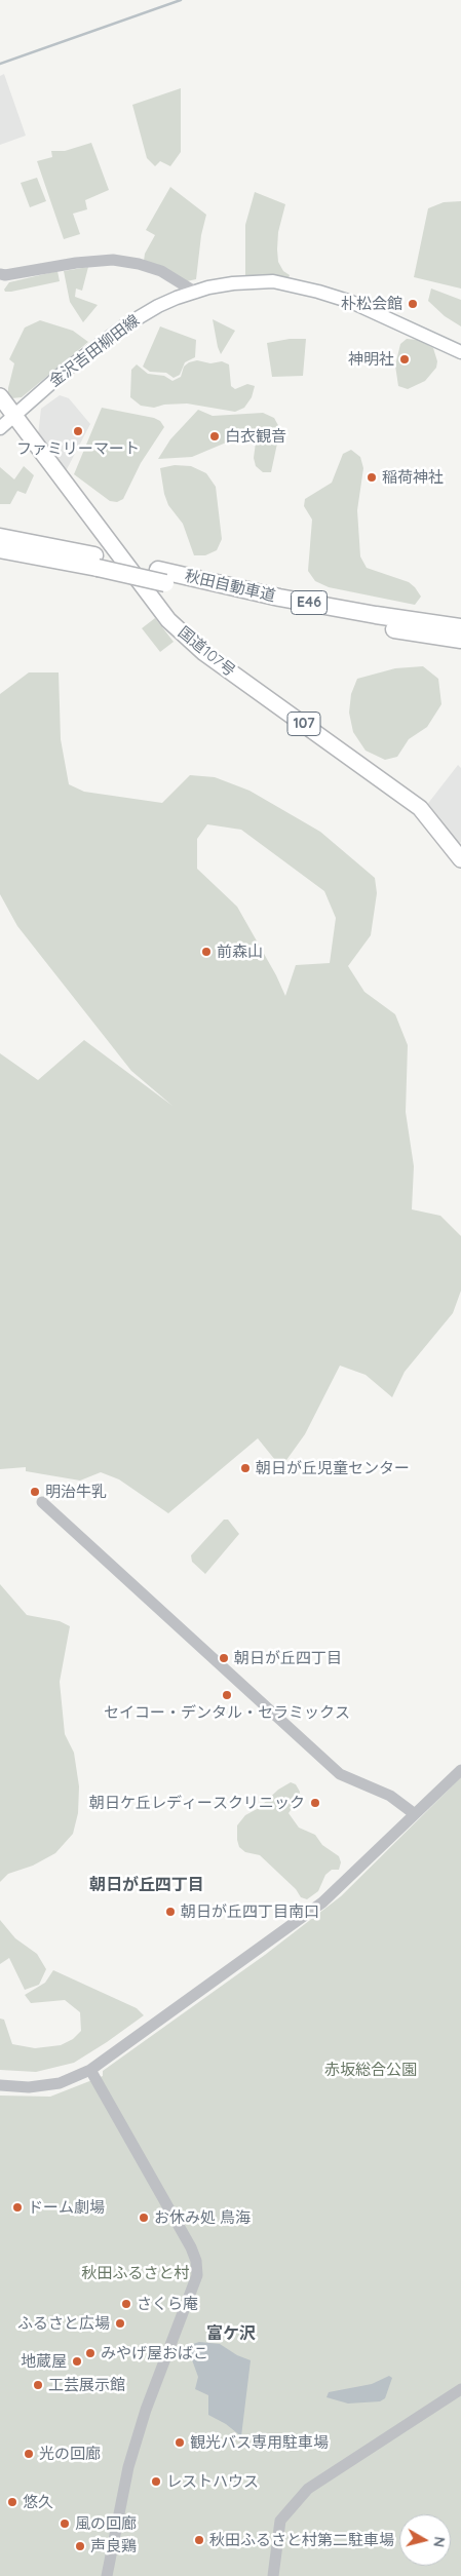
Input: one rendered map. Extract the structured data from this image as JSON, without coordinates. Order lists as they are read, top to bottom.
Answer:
{
  "streets": {
    "highway": [
      "秋田自動車道",
      "E46",
      "国道107号",
      "107"
    ],
    "main road": ["金沢吉田柳田線"]
  },
  "crossings": [
    ["金沢吉田柳田線", "国道107号"]
  ],
  "districts": ["朝日が丘四丁目", "富ケ沢"],
  "parks": ["赤坂総合公園", "秋田ふるさと村"],
  "places": [
    "朴松会館",
    "神明社",
    "ファミリーマート",
    "白衣観音",
    "稲荷神社",
    "前森山",
    "朝日が丘児童センター",
    "明治牛乳",
    "朝日が丘四丁目",
    "セイコー・デンタル・セラミックス",
    "朝日ケ丘レディースクリニック",
    "朝日が丘四丁目南口",
    "ドーム劇場",
    "お休み処 鳥海",
    "さくら庵",
    "ふるさと広場",
    "みやげ屋おばこ",
    "地蔵屋",
    "工芸展示館",
    "観光バス専用駐車場",
    "光の回廊",
    "レストハウス",
    "悠久",
    "風の回廊",
    "秋田ふるさと村第二駐車場",
    "声良鶏"
  ],
  "north": "right"
}
